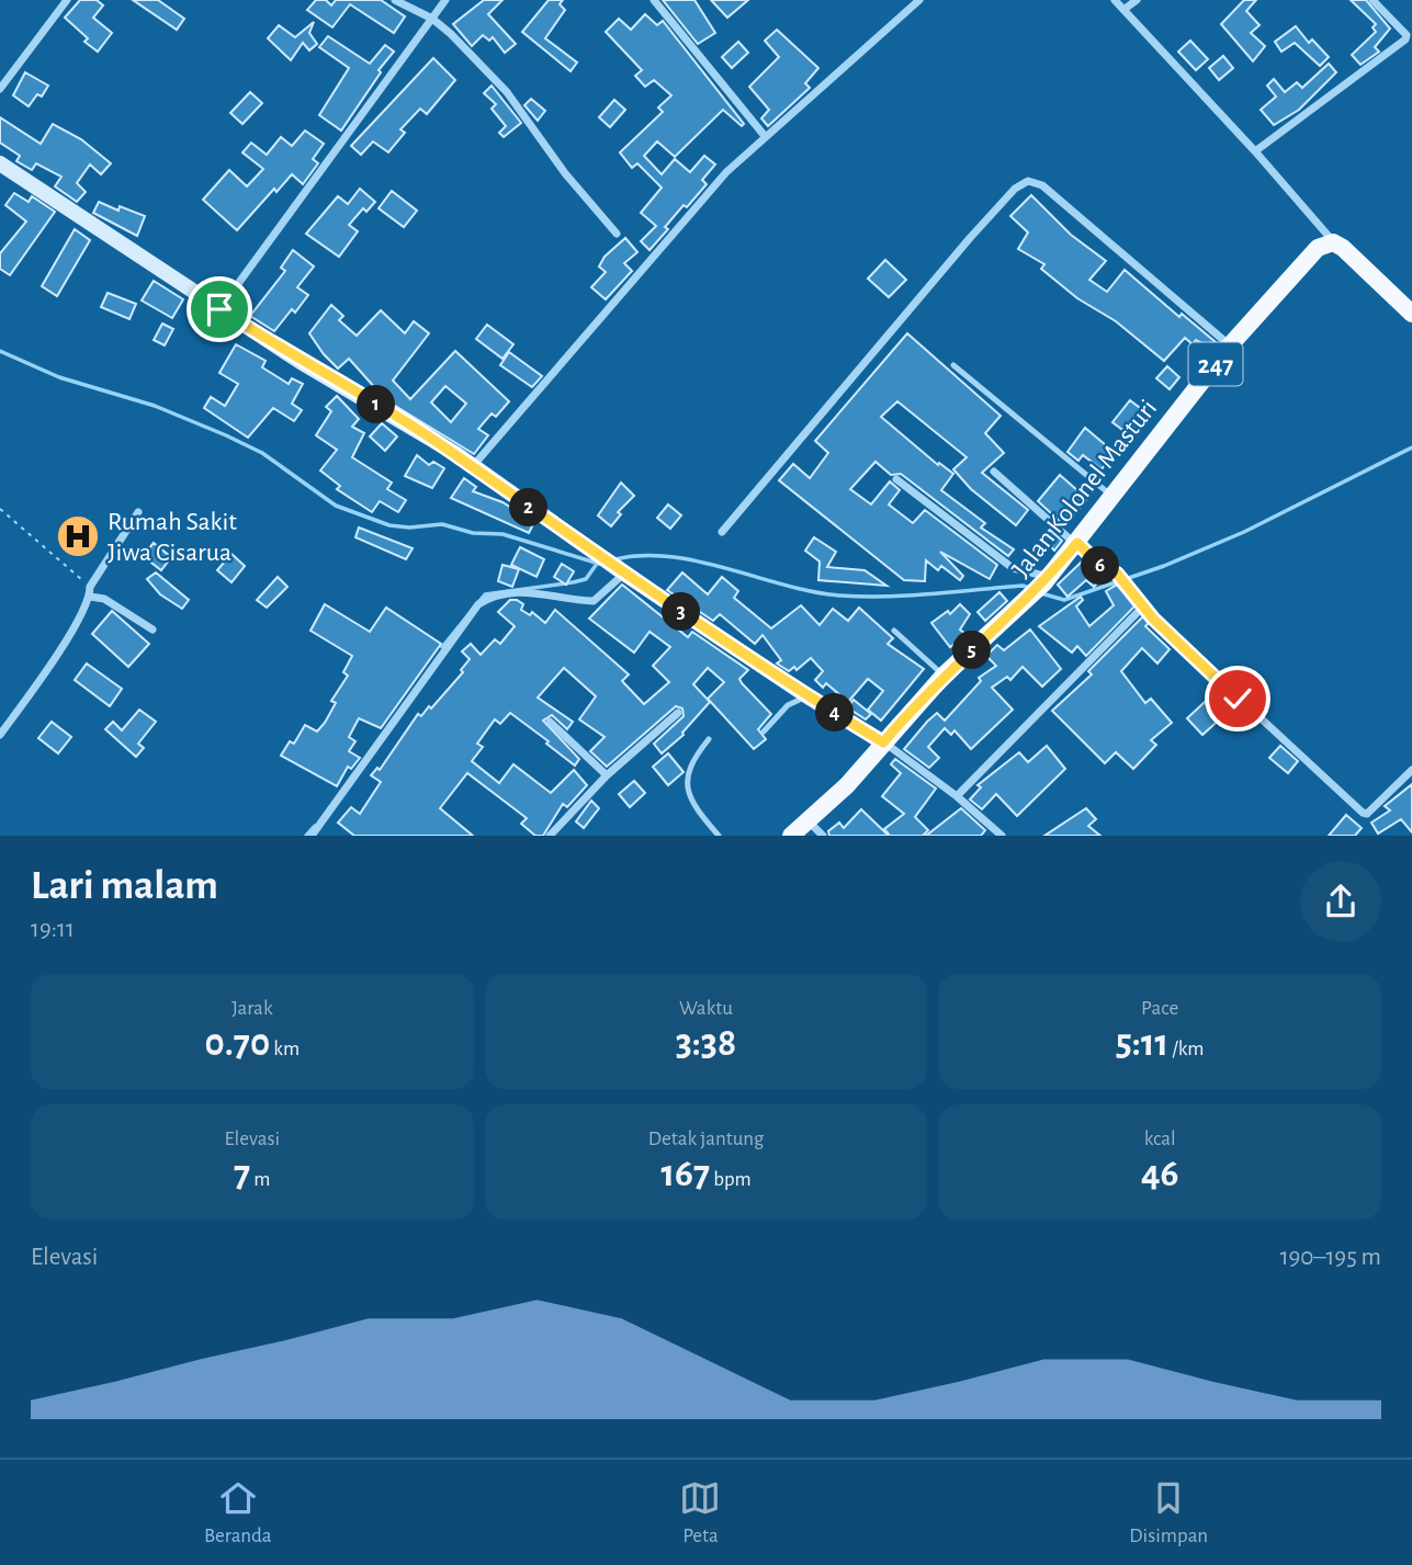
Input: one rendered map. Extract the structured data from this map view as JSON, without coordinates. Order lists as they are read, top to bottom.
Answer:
{
  "streets": {
    "main road": ["247", "Jalan Kolonel Masturi"]
  },
  "places": {
    "hospital": ["Rumah Sakit Jiwa Cisarua"]
  },
  "page": {
    "pins": [
      "1",
      "2",
      "6",
      "3",
      "5",
      "4"
    ],
    "heading": ["Lari malam", "19:11"],
    "stats": [
      ["Jarak", "0.70 km"],
      ["Waktu", "3:38"],
      ["Pace", "5:11 /km"],
      ["Elevasi", "7 m"],
      ["Detak jantung", "167 bpm"],
      ["kcal", "46"]
    ],
    "chart": ["Elevasi", "190–195 m"],
    "tabs": ["Beranda", "Peta", "Disimpan"]
  }
}
